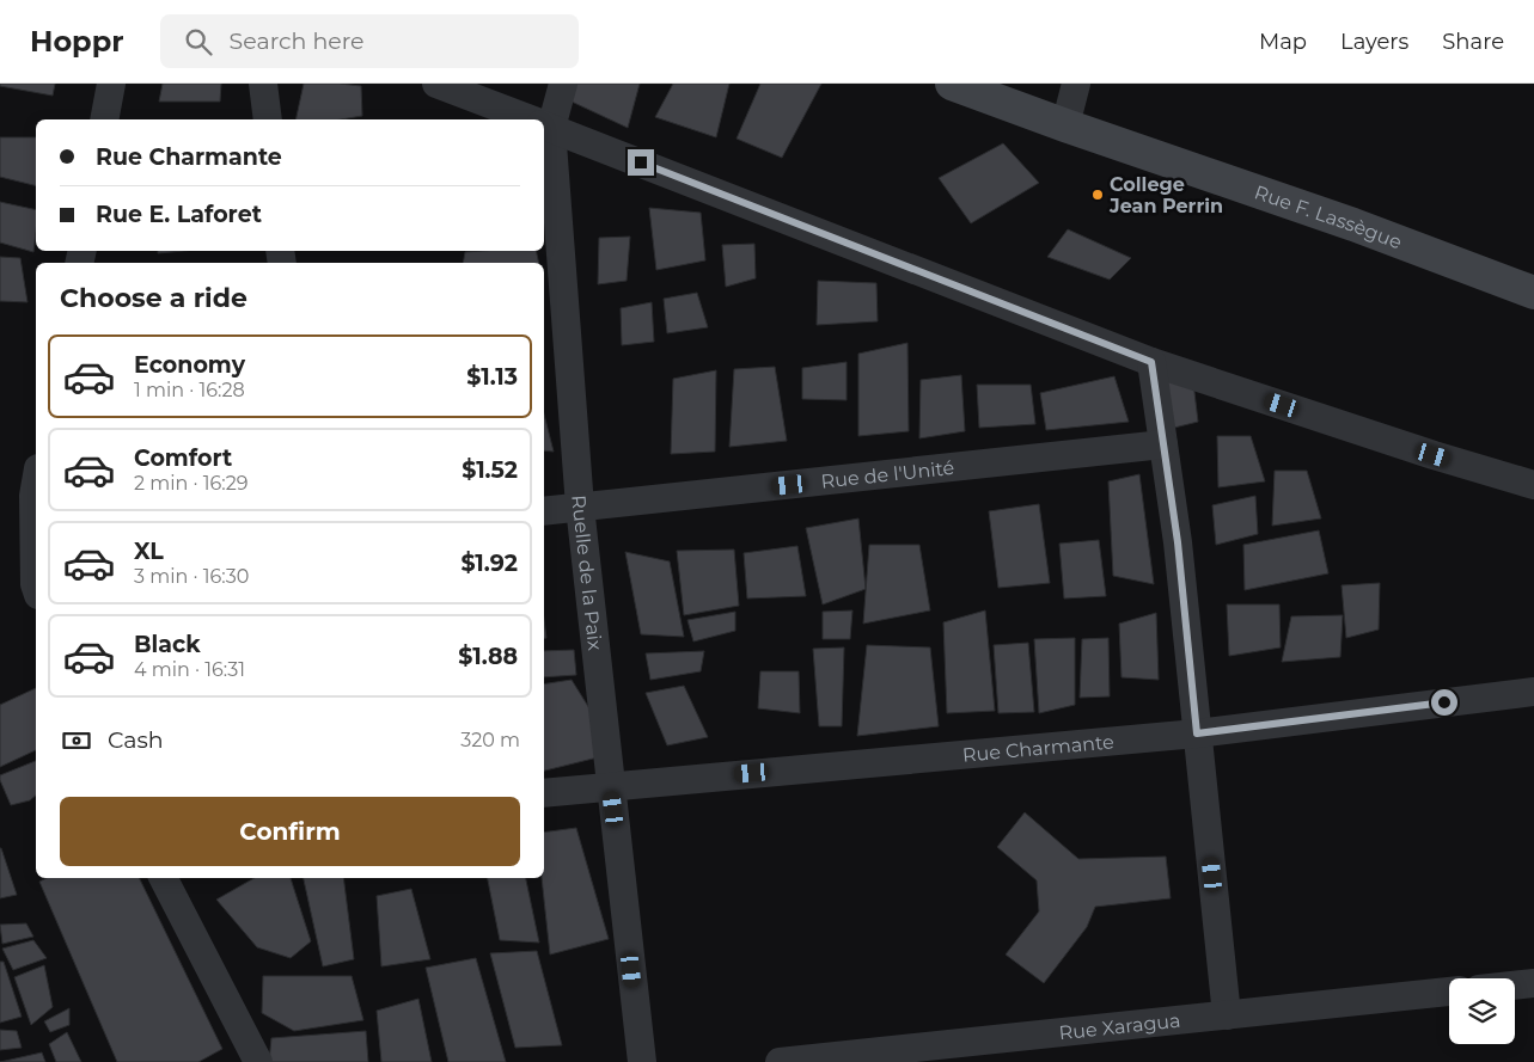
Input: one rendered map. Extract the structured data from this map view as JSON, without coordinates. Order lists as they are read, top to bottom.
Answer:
{
  "streets": {
    "street": [
      "Rue F. Lassègue",
      "Rue de l'Unité",
      "Ruelle de la Paix",
      "Rue Charmante",
      "Rue Xaragua"
    ]
  },
  "crossings": [
    ["Rue de l'Unité", "Ruelle de la Paix"],
    ["Ruelle de la Paix", "Rue Charmante"]
  ],
  "places": ["College Jean Perrin"],
  "page": {
    "header": "Hoppr",
    "search": "Search here",
    "nav": ["Map", "Layers", "Share"],
    "banner": ["Rue Charmante", "Rue E. Laforet"],
    "heading": "Choose a ride",
    "list": [
      {
        "name": "Economy",
        "note": "1 min · 16:28",
        "value": "$1.13"
      },
      {
        "name": "Comfort",
        "note": "2 min · 16:29",
        "value": "$1.52"
      },
      {
        "name": "XL",
        "note": "3 min · 16:30",
        "value": "$1.92"
      },
      {
        "name": "Black",
        "note": "4 min · 16:31",
        "value": "$1.88"
      }
    ],
    "pay": ["Cash", "320 m"],
    "buttons": "Confirm"
  }
}
